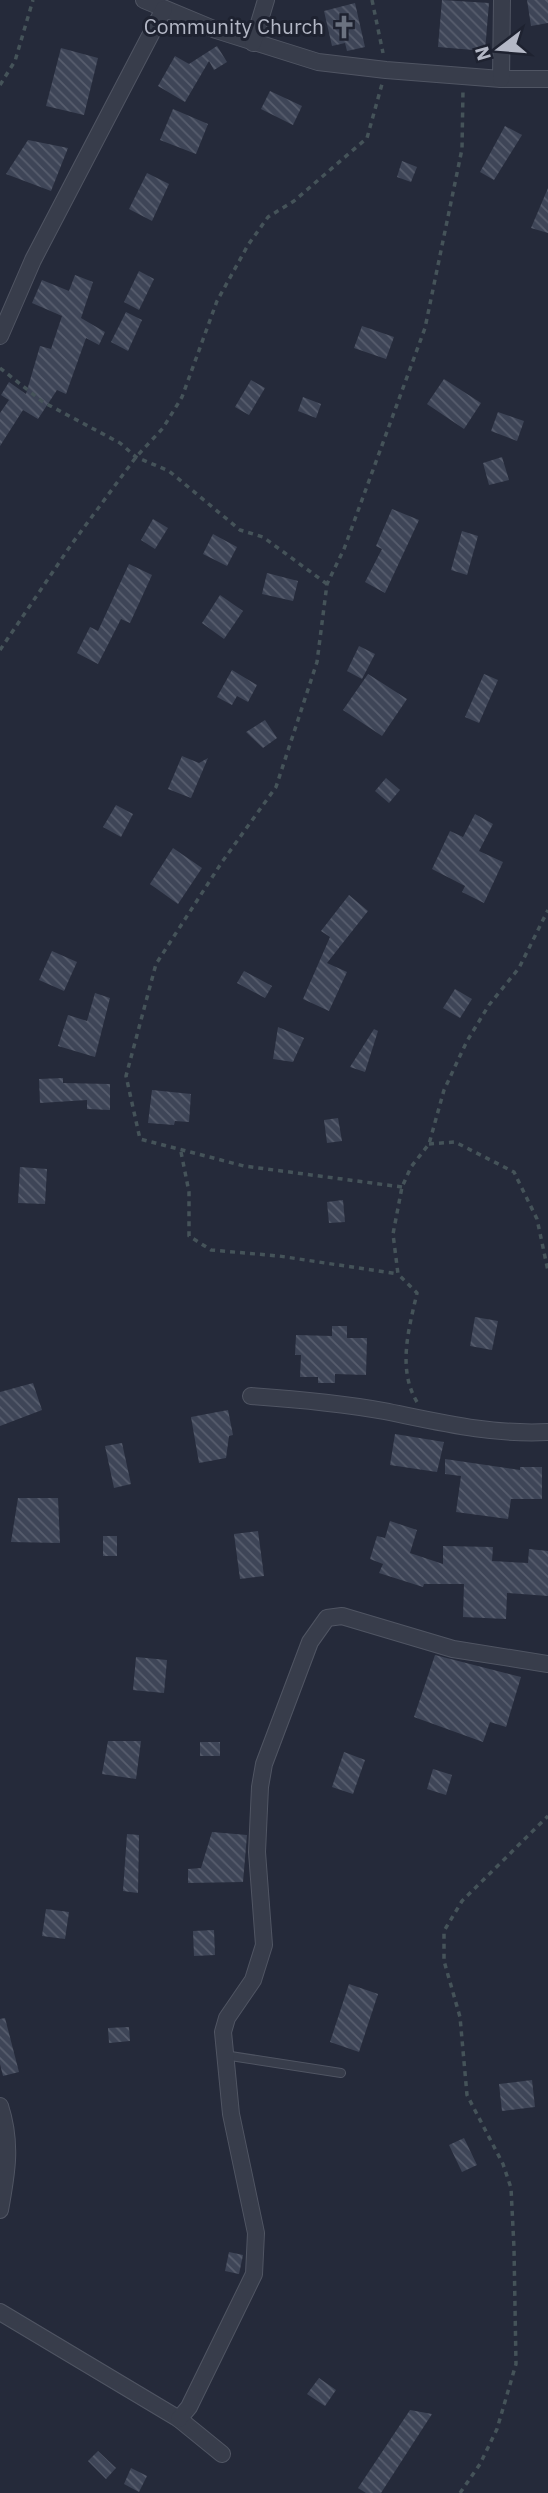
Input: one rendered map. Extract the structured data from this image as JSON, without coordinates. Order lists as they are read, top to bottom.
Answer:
{
  "places": {
    "church": ["Community Church"]
  },
  "north": "left"
}
